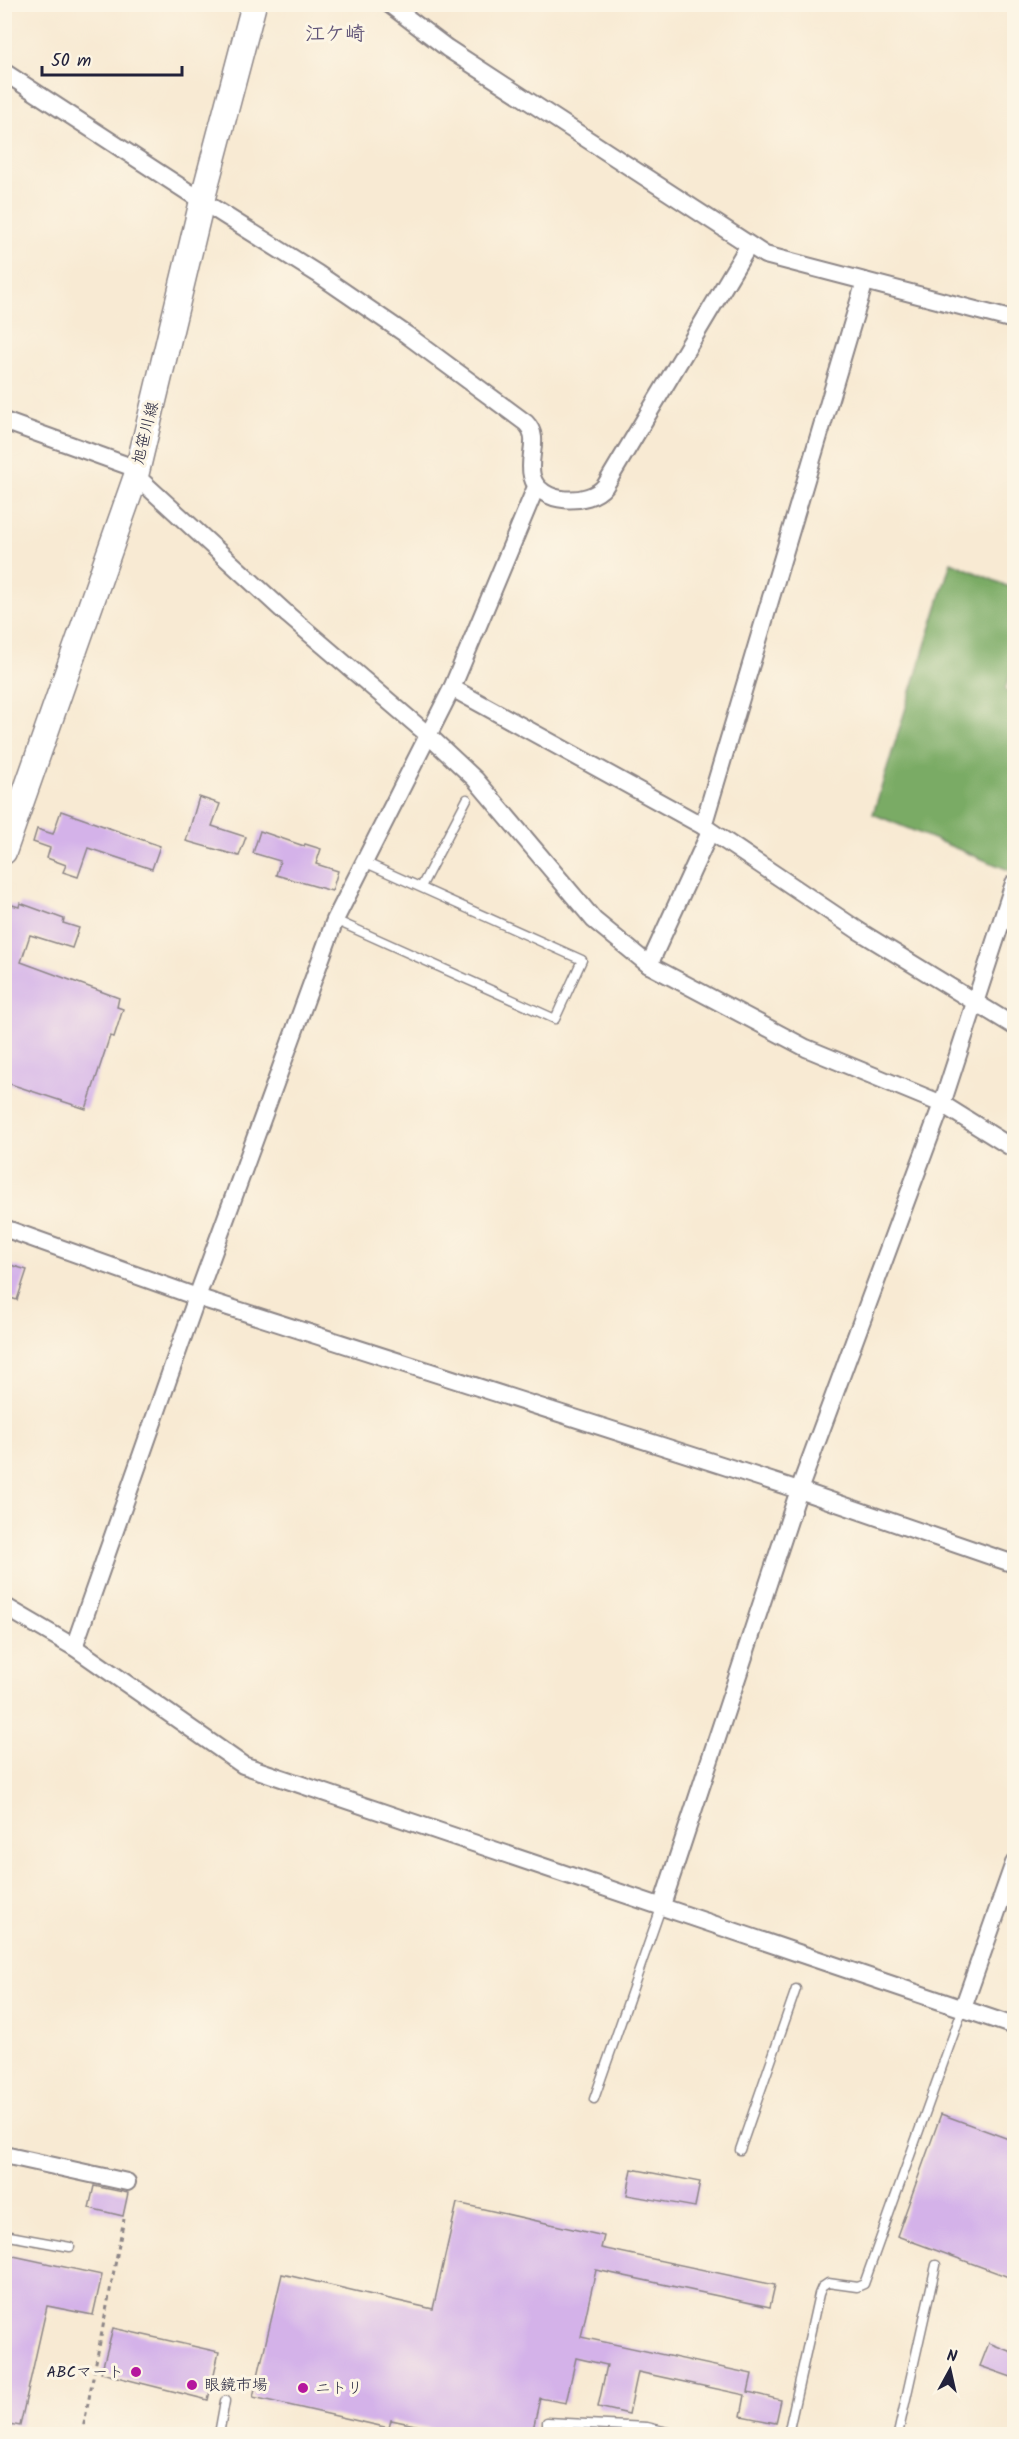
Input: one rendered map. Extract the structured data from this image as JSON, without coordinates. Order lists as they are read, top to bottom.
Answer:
{
  "streets": {
    "main road": ["旭笹川線"]
  },
  "districts": ["江ケ崎"],
  "places": ["ABCマート", "眼鏡市場", "ニトリ"],
  "scale_bar": "50 m",
  "north": "top"
}
